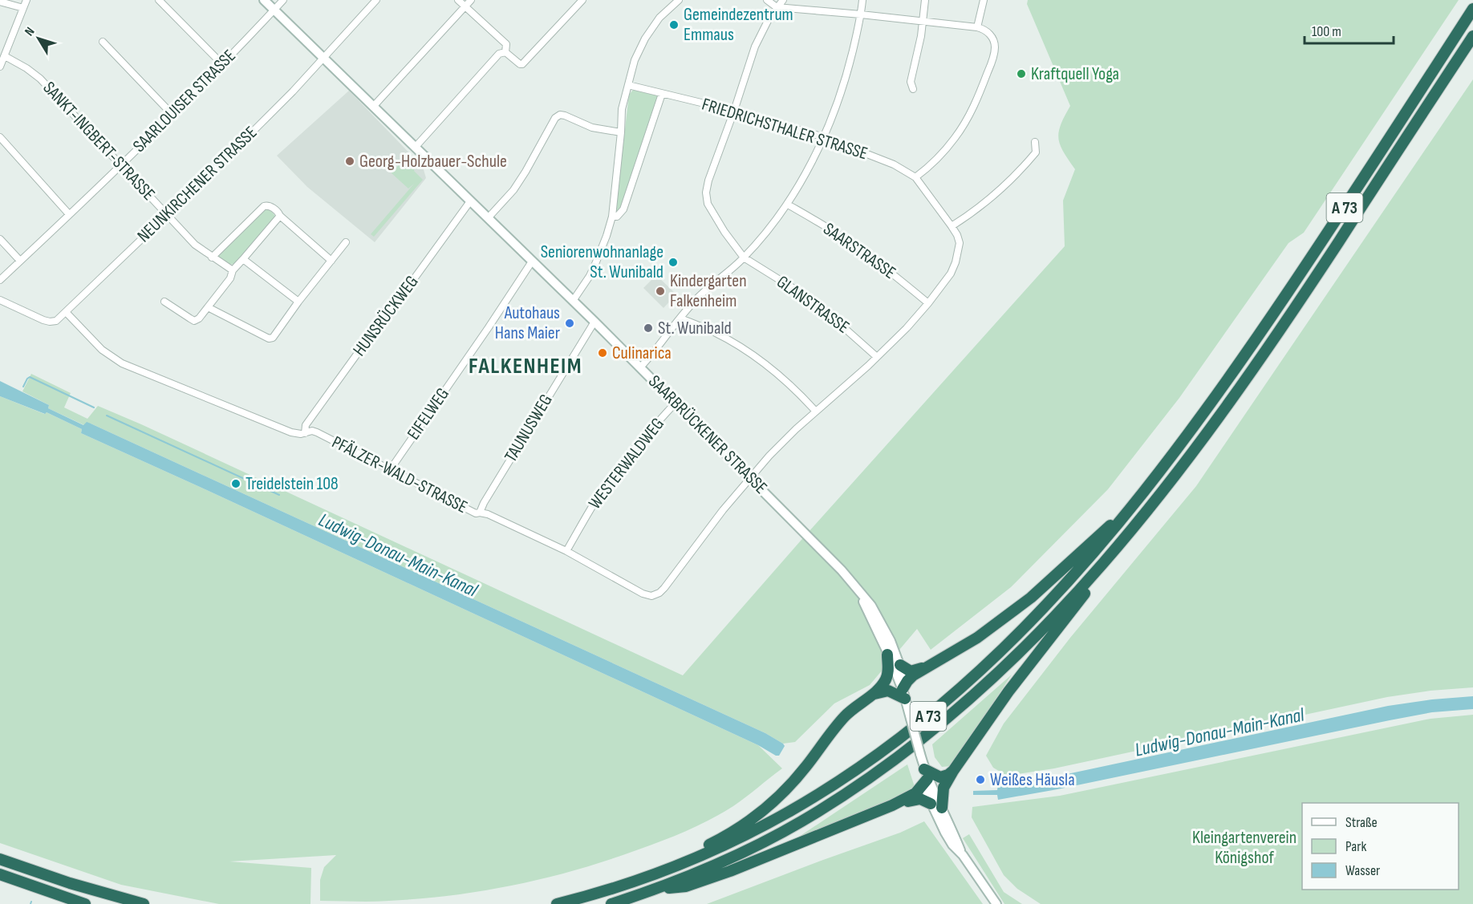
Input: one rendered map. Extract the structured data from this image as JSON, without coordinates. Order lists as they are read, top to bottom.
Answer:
{
  "streets": {
    "highway": ["A 73"],
    "main road": ["SAARBRÜCKENER STRASSE"],
    "street": [
      "SAARLOUISER STRASSE",
      "FRIEDRICHSTHALER STRASSE",
      "SANKT-INGBERT-STRASSE",
      "NEUNKIRCHENER STRASSE",
      "SAARSTRASSE",
      "GLANSTRASSE",
      "HUNSRÜCKWEG",
      "EIFELWEG",
      "TAUNUSWEG",
      "WESTERWALDWEG",
      "PFÄLZER-WALD-STRASSE"
    ]
  },
  "crossings": [
    ["SAARLOUISER STRASSE", "SANKT-INGBERT-STRASSE"],
    ["SAARLOUISER STRASSE", "SAARBRÜCKENER STRASSE"],
    ["FRIEDRICHSTHALER STRASSE", "SAARSTRASSE"],
    ["FRIEDRICHSTHALER STRASSE", "GLANSTRASSE"],
    ["FRIEDRICHSTHALER STRASSE", "SAARBRÜCKENER STRASSE"],
    ["FRIEDRICHSTHALER STRASSE", "PFÄLZER-WALD-STRASSE"],
    ["SANKT-INGBERT-STRASSE", "NEUNKIRCHENER STRASSE"],
    ["NEUNKIRCHENER STRASSE", "SAARBRÜCKENER STRASSE"],
    ["NEUNKIRCHENER STRASSE", "PFÄLZER-WALD-STRASSE"],
    ["A 73", "SAARBRÜCKENER STRASSE"],
    ["HUNSRÜCKWEG", "SAARBRÜCKENER STRASSE"],
    ["HUNSRÜCKWEG", "PFÄLZER-WALD-STRASSE"],
    ["EIFELWEG", "SAARBRÜCKENER STRASSE"],
    ["EIFELWEG", "PFÄLZER-WALD-STRASSE"],
    ["TAUNUSWEG", "SAARBRÜCKENER STRASSE"],
    ["TAUNUSWEG", "PFÄLZER-WALD-STRASSE"],
    ["SAARBRÜCKENER STRASSE", "WESTERWALDWEG"],
    ["SAARBRÜCKENER STRASSE", "PFÄLZER-WALD-STRASSE"],
    ["WESTERWALDWEG", "PFÄLZER-WALD-STRASSE"]
  ],
  "districts": ["FALKENHEIM"],
  "water": ["Ludwig-Donau-Main-Kanal"],
  "parks": ["Kleingartenverein Königshof"],
  "places": [
    "Gemeindezentrum Emmaus",
    "Kraftquell Yoga",
    "Georg-Holzbauer-Schule",
    "Seniorenwohnanlage St. Wunibald",
    "Kindergarten Falkenheim",
    "Autohaus Hans Maier",
    "St. Wunibald",
    "Culinarica",
    "Treidelstein 108",
    "Weißes Häusla"
  ],
  "legend": ["Straße", "Park", "Wasser"],
  "scale_bar": "100 m",
  "north": "top left"
}
